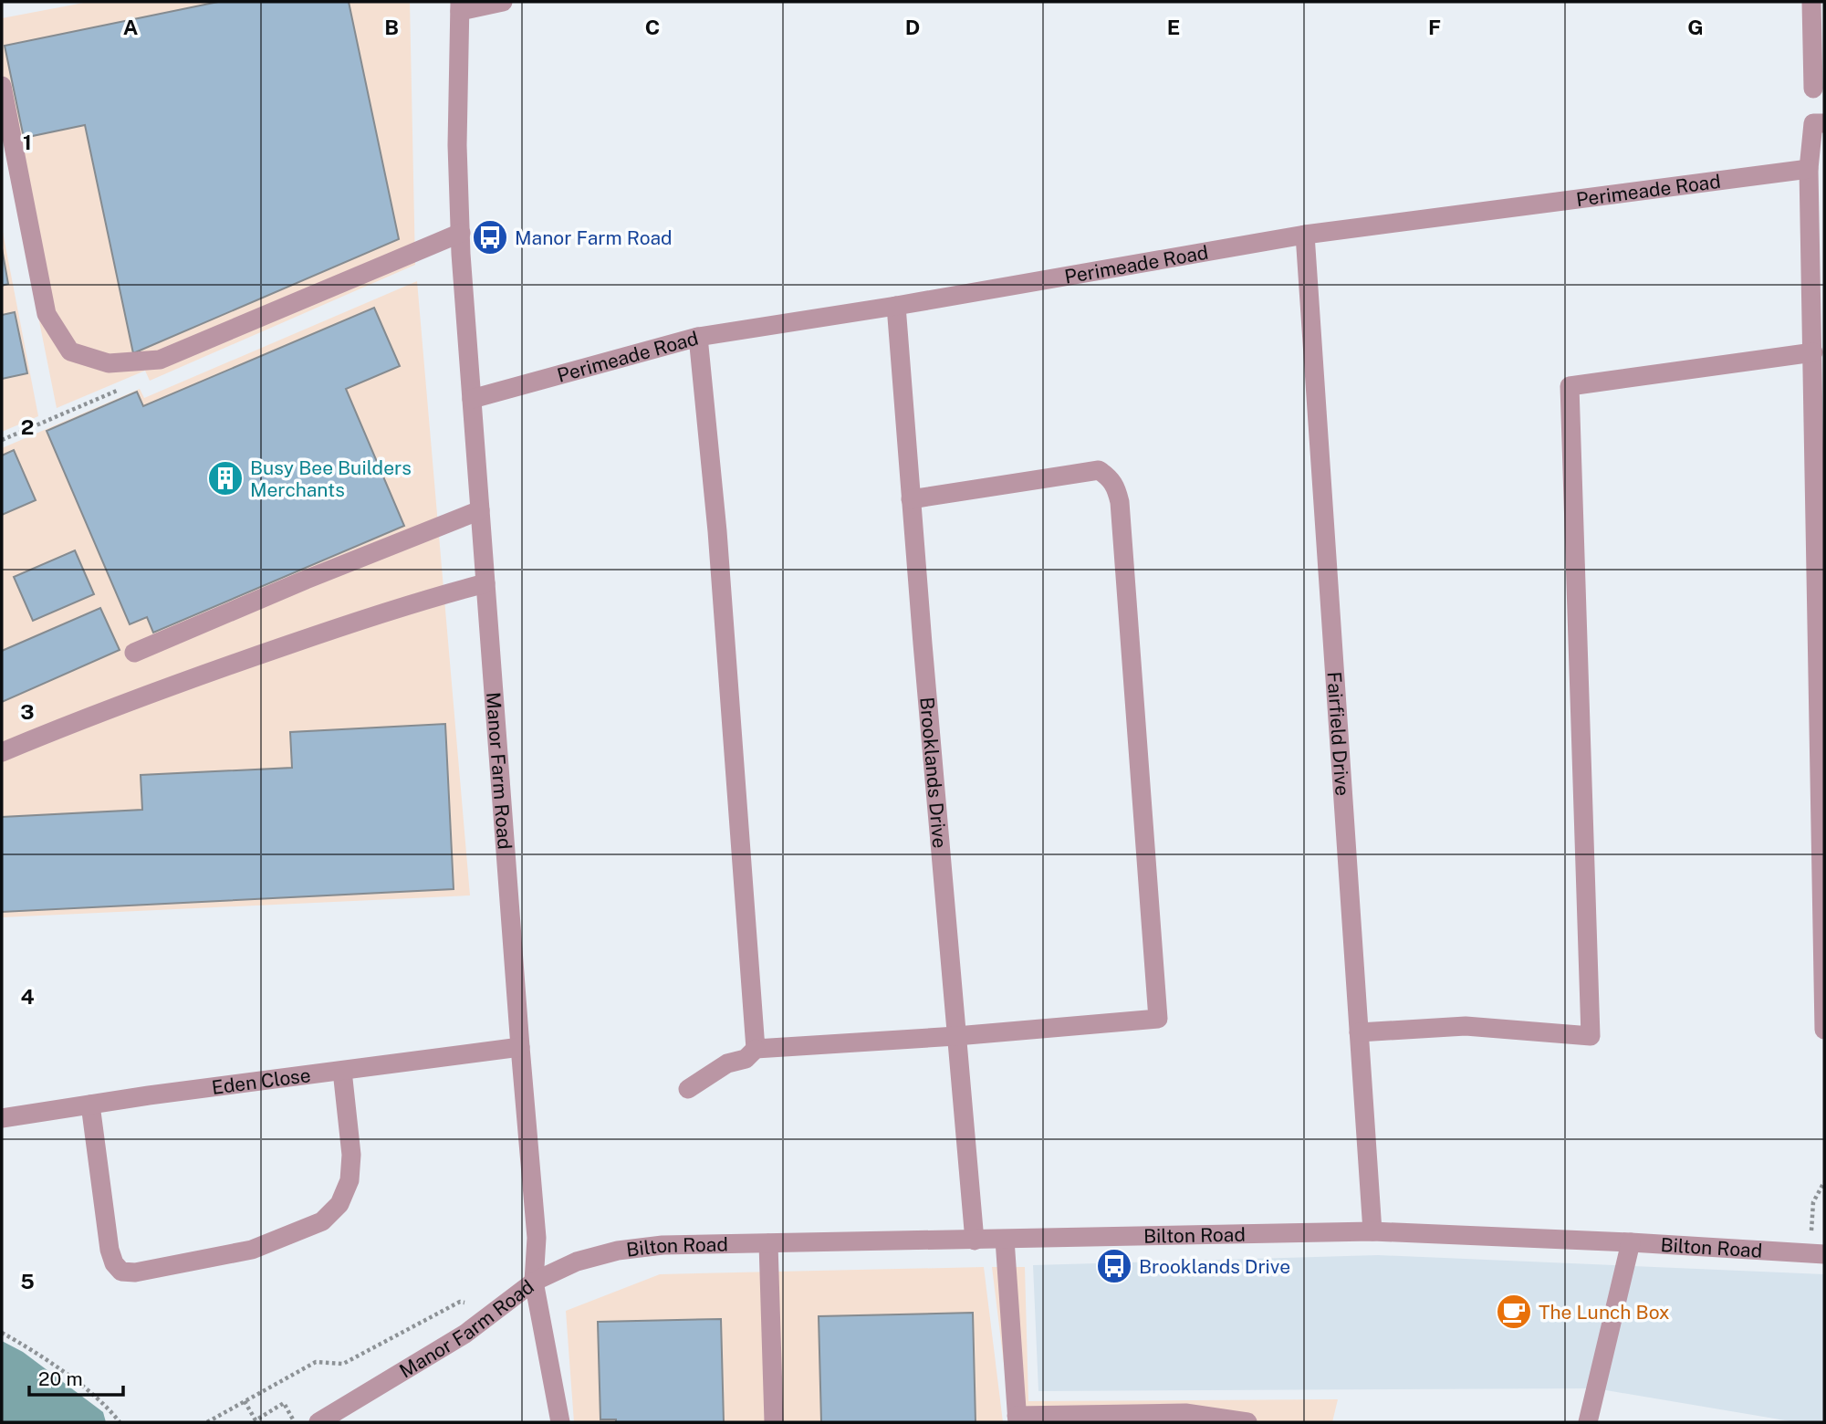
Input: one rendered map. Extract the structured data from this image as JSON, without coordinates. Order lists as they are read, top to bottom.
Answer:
{
  "streets": {
    "street": [
      "Perimeade Road",
      "Fairfield Drive",
      "Manor Farm Road",
      "Brooklands Drive",
      "Eden Close",
      "Bilton Road"
    ]
  },
  "crossings": [
    ["Perimeade Road", "Fairfield Drive"],
    ["Perimeade Road", "Manor Farm Road"],
    ["Perimeade Road", "Brooklands Drive"],
    ["Fairfield Drive", "Bilton Road"],
    ["Manor Farm Road", "Eden Close"],
    ["Manor Farm Road", "Bilton Road"],
    ["Brooklands Drive", "Bilton Road"]
  ],
  "places": {
    "bus stop": ["Manor Farm Road", "Brooklands Drive"],
    "building": ["Busy Bee Builders Merchants"],
    "cafe": ["The Lunch Box"]
  },
  "scale_bar": "20 m",
  "grid": {
    "columns": [
      "A",
      "B",
      "C",
      "D",
      "E",
      "F",
      "G"
    ],
    "rows": [
      "1",
      "2",
      "3",
      "4",
      "5"
    ]
  }
}
